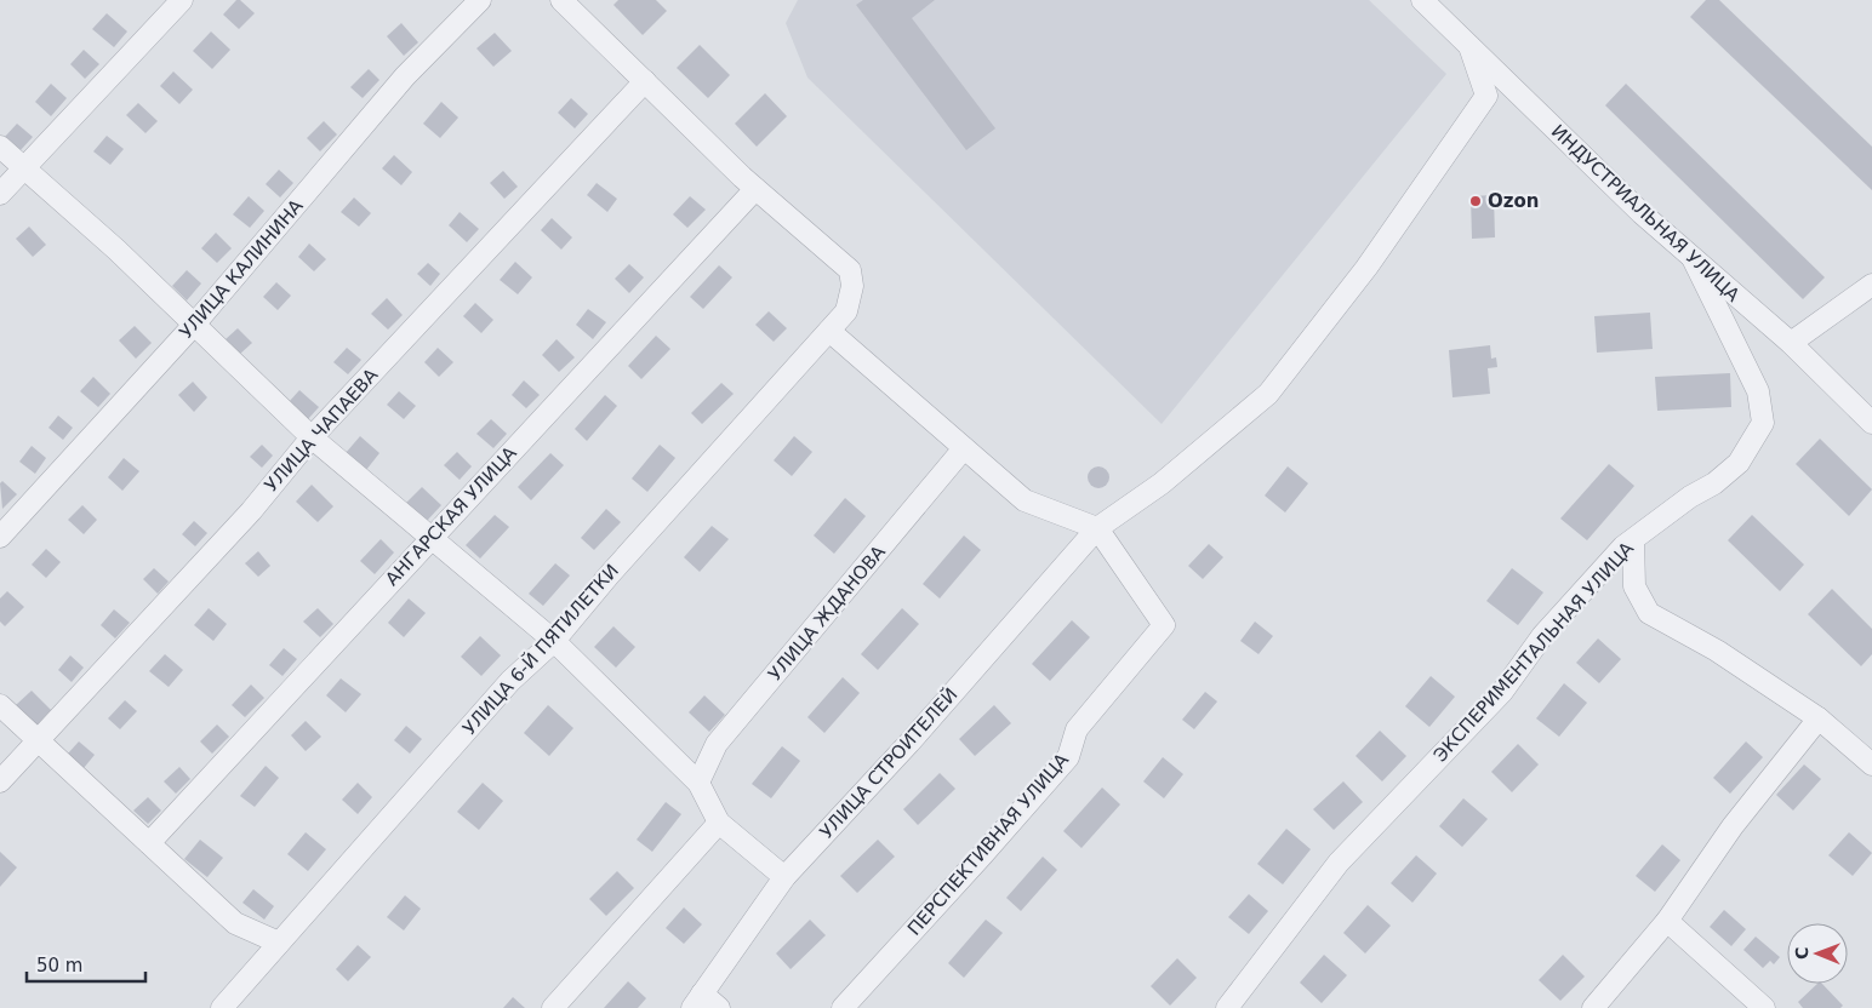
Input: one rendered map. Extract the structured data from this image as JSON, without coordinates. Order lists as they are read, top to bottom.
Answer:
{
  "streets": {
    "street": [
      "ИНДУСТРИАЛЬНАЯ УЛИЦА",
      "УЛИЦА КАЛИНИНА",
      "УЛИЦА ЧАПАЕВА",
      "АНГАРСКАЯ УЛИЦА",
      "УЛИЦА ЖДАНОВА",
      "УЛИЦА 6-Й ПЯТИЛЕТКИ",
      "ЭКСПЕРИМЕНТАЛЬНАЯ УЛИЦА",
      "УЛИЦА СТРОИТЕЛЕЙ",
      "ПЕРСПЕКТИВНАЯ УЛИЦА"
    ]
  },
  "crossings": [
    ["ИНДУСТРИАЛЬНАЯ УЛИЦА", "ЭКСПЕРИМЕНТАЛЬНАЯ УЛИЦА"],
    ["ИНДУСТРИАЛЬНАЯ УЛИЦА", "УЛИЦА СТРОИТЕЛЕЙ"],
    ["АНГАРСКАЯ УЛИЦА", "УЛИЦА 6-Й ПЯТИЛЕТКИ"],
    ["УЛИЦА СТРОИТЕЛЕЙ", "ПЕРСПЕКТИВНАЯ УЛИЦА"]
  ],
  "places": ["Ozon"],
  "scale_bar": "50 m",
  "north": "left"
}
